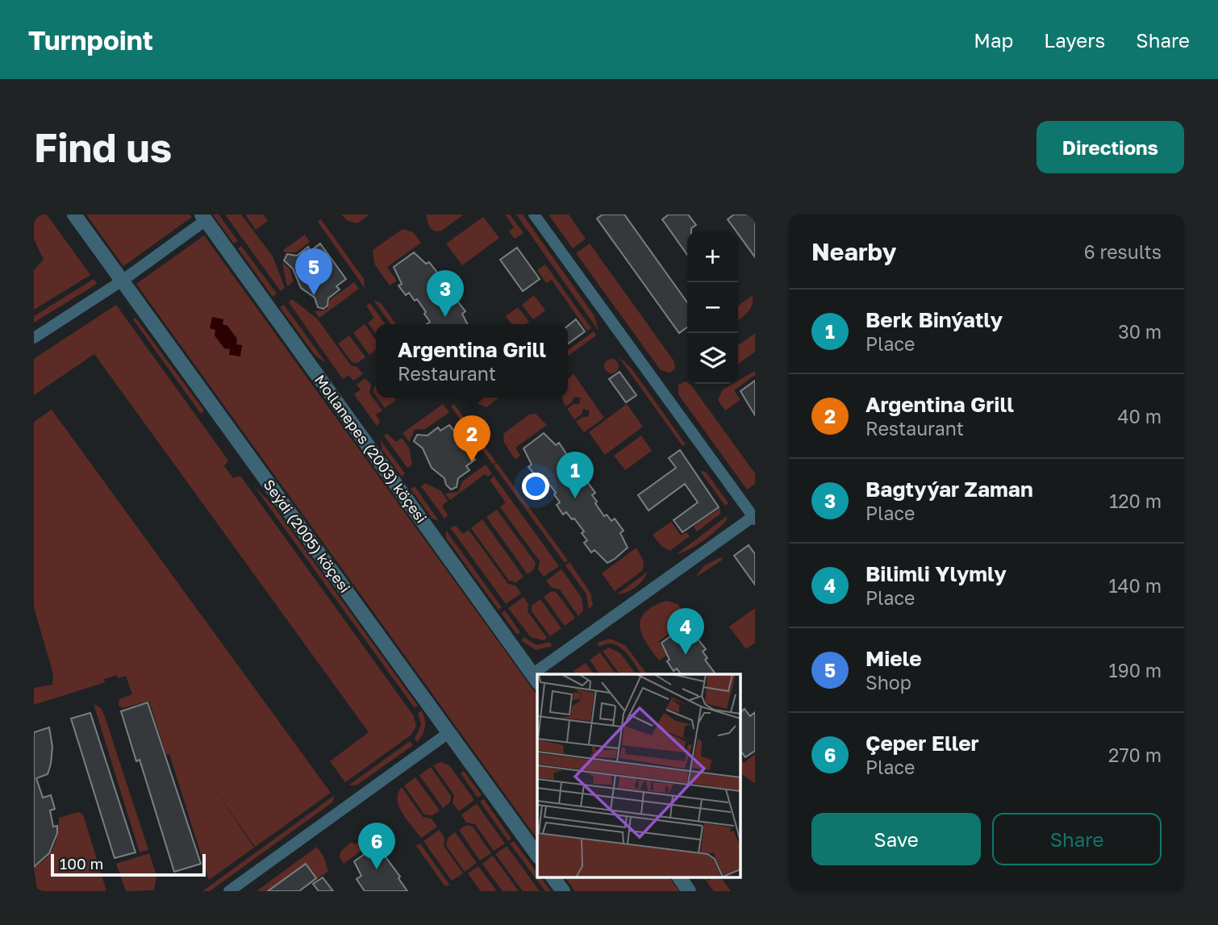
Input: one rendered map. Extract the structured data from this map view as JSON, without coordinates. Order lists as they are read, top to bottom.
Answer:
{
  "streets": {
    "street": ["Mollanepes (2003) köçesi", "Seýdi (2005) köçesi"]
  },
  "scale_bar": "100 m",
  "page": {
    "header": "Turnpoint",
    "nav": ["Map", "Layers", "Share"],
    "buttons": [
      "Directions",
      ["Save", "Share"]
    ],
    "title": "Find us",
    "heading": ["Nearby", "6 results"],
    "map_buttons": ["+", "−"],
    "pins": [
      "5",
      "3",
      "2",
      "1",
      "4",
      "6"
    ],
    "list": [
      {
        "mark": "1",
        "name": "Berk Binýatly",
        "note": "Place",
        "value": "30 m"
      },
      {
        "mark": "2",
        "name": "Argentina Grill",
        "note": "Restaurant",
        "value": "40 m"
      },
      {
        "mark": "3",
        "name": "Bagtyýar Zaman",
        "note": "Place",
        "value": "120 m"
      },
      {
        "mark": "4",
        "name": "Bilimli Ylymly",
        "note": "Place",
        "value": "140 m"
      },
      {
        "mark": "5",
        "name": "Miele",
        "note": "Shop",
        "value": "190 m"
      },
      {
        "mark": "6",
        "name": "Çeper Eller",
        "note": "Place",
        "value": "270 m"
      }
    ],
    "popup": ["Argentina Grill", "Restaurant"],
    "scale": "100 m"
  }
}
